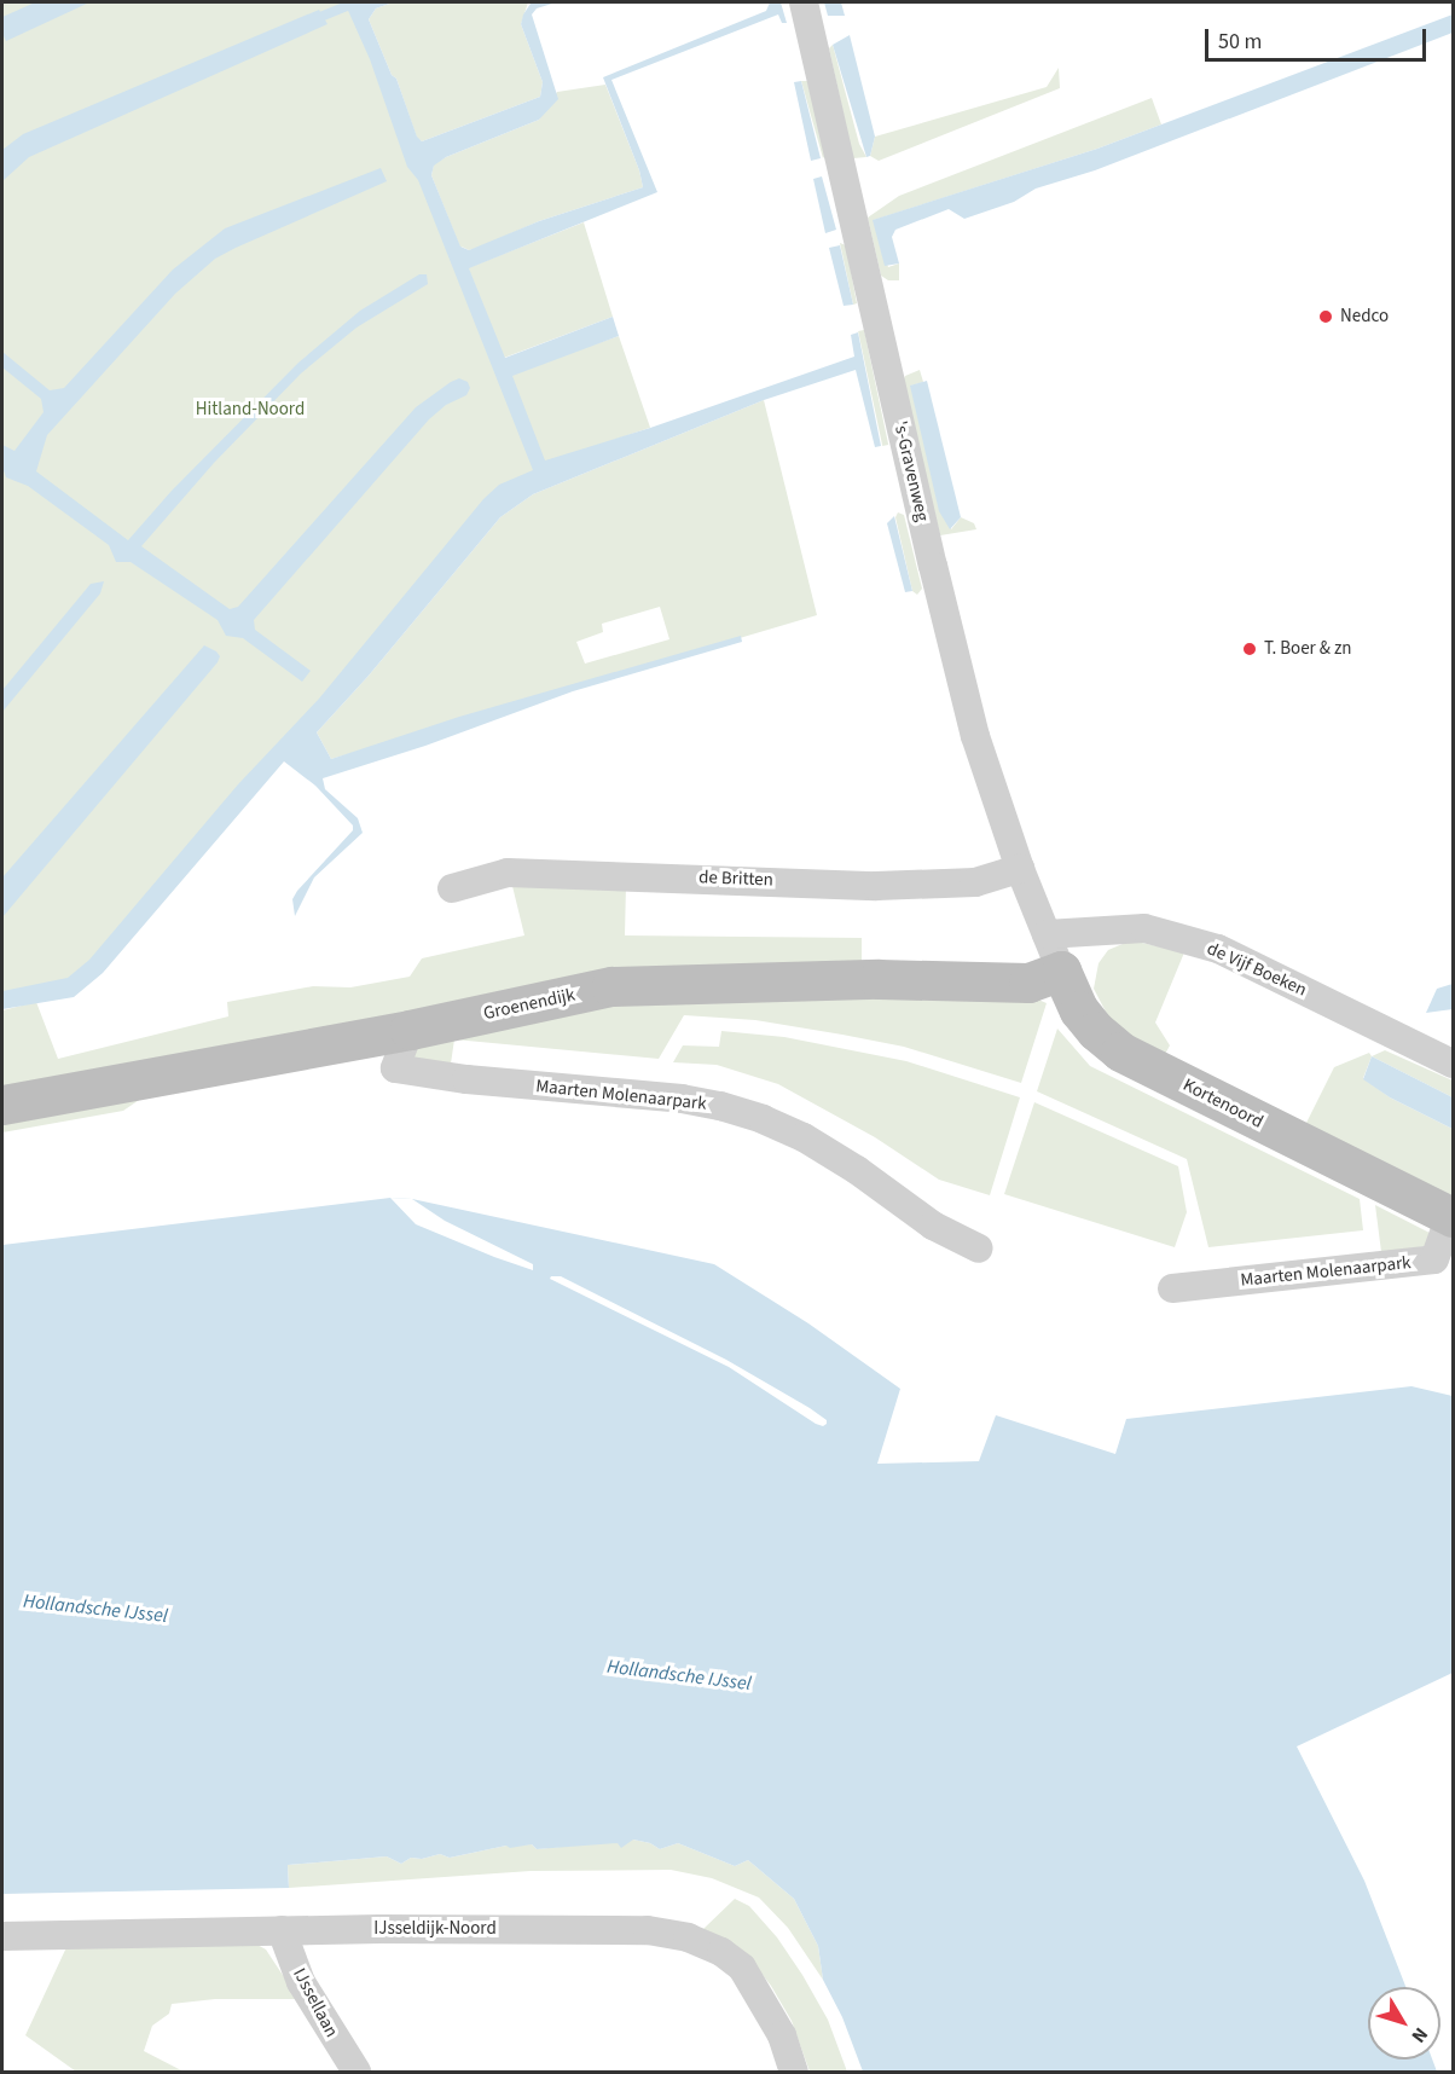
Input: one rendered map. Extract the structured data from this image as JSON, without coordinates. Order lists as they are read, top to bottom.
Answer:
{
  "streets": {
    "street": [
      "'s-Gravenweg",
      "de Britten",
      "de Vijf Boeken",
      "Groenendijk",
      "Maarten Molenaarpark",
      "Kortenoord",
      "IJsseldijk-Noord",
      "IJssellaan"
    ]
  },
  "crossings": [
    ["'s-Gravenweg", "de Britten"],
    ["'s-Gravenweg", "de Vijf Boeken"],
    ["'s-Gravenweg", "Kortenoord"],
    ["de Vijf Boeken", "Kortenoord"],
    ["Groenendijk", "Maarten Molenaarpark"],
    ["Groenendijk", "Kortenoord"],
    ["Maarten Molenaarpark", "Kortenoord"],
    ["IJsseldijk-Noord", "IJssellaan"]
  ],
  "water": ["Hollandsche IJssel"],
  "parks": ["Hitland-Noord"],
  "places": ["Nedco", "T. Boer & zn"],
  "scale_bar": "50 m",
  "north": "bottom right"
}
